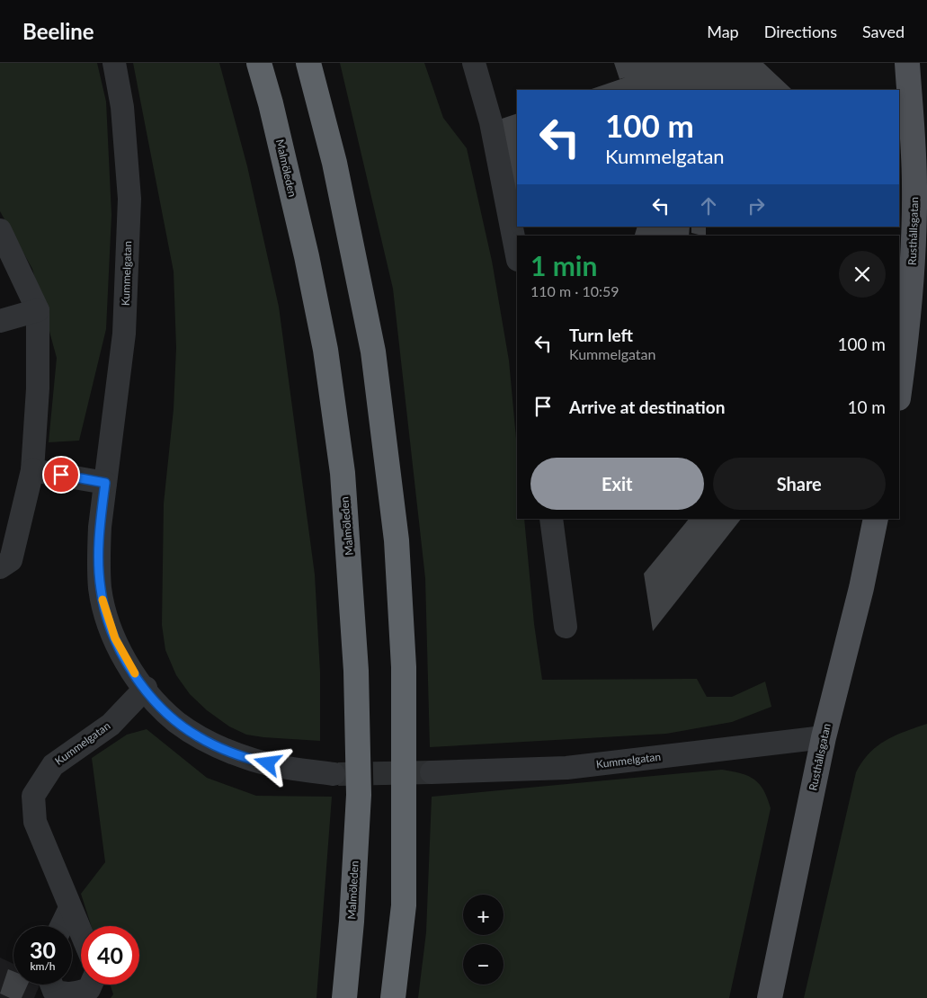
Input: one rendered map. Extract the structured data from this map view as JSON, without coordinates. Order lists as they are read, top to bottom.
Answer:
{
  "streets": {
    "highway": ["Malmöleden"],
    "main road": ["Rusthållsgatan"],
    "street": ["Kummelgatan"]
  },
  "crossings": [
    ["Rusthållsgatan", "Kummelgatan"]
  ],
  "page": {
    "header": "Beeline",
    "nav": ["Map", "Directions", "Saved"],
    "turn": ["100 m", "Kummelgatan"],
    "heading": ["1 min", "110 m · 10:59"],
    "list": [
      {
        "name": "Turn left",
        "note": "Kummelgatan",
        "value": "100 m"
      },
      {
        "name": "Arrive at destination",
        "value": "10 m"
      }
    ],
    "buttons": ["Exit", "Share"],
    "map_buttons": ["+", "−"],
    "speed": "30 km/h",
    "limit": "40"
  }
}
